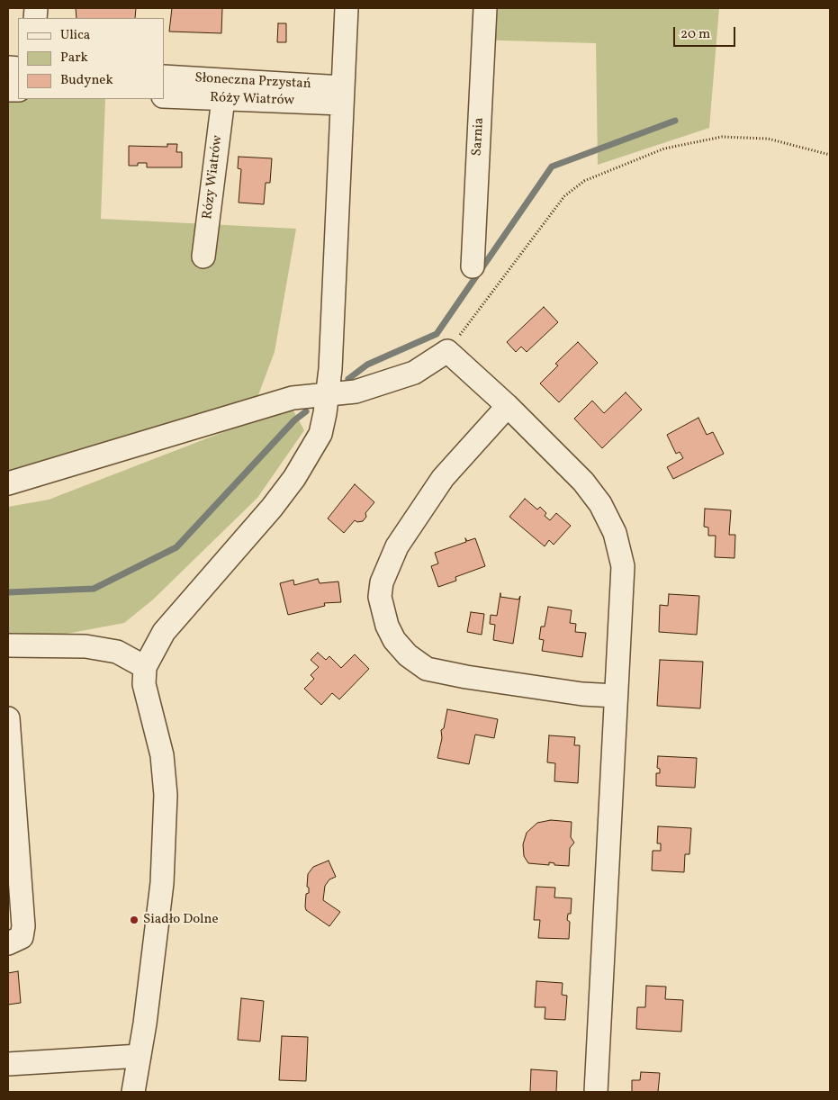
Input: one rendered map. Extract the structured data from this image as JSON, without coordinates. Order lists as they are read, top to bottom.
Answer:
{
  "streets": {
    "street": [
      "Słoneczna Przystań",
      "Róży Wiatrów",
      "Sarnia",
      "Rózy Wiatrów"
    ]
  },
  "crossings": [
    ["Słoneczna Przystań", "Róży Wiatrów"],
    ["Róży Wiatrów", "Rózy Wiatrów"]
  ],
  "places": ["Siadło Dolne"],
  "legend": ["Ulica", "Park", "Budynek"],
  "scale_bar": "20 m"
}
